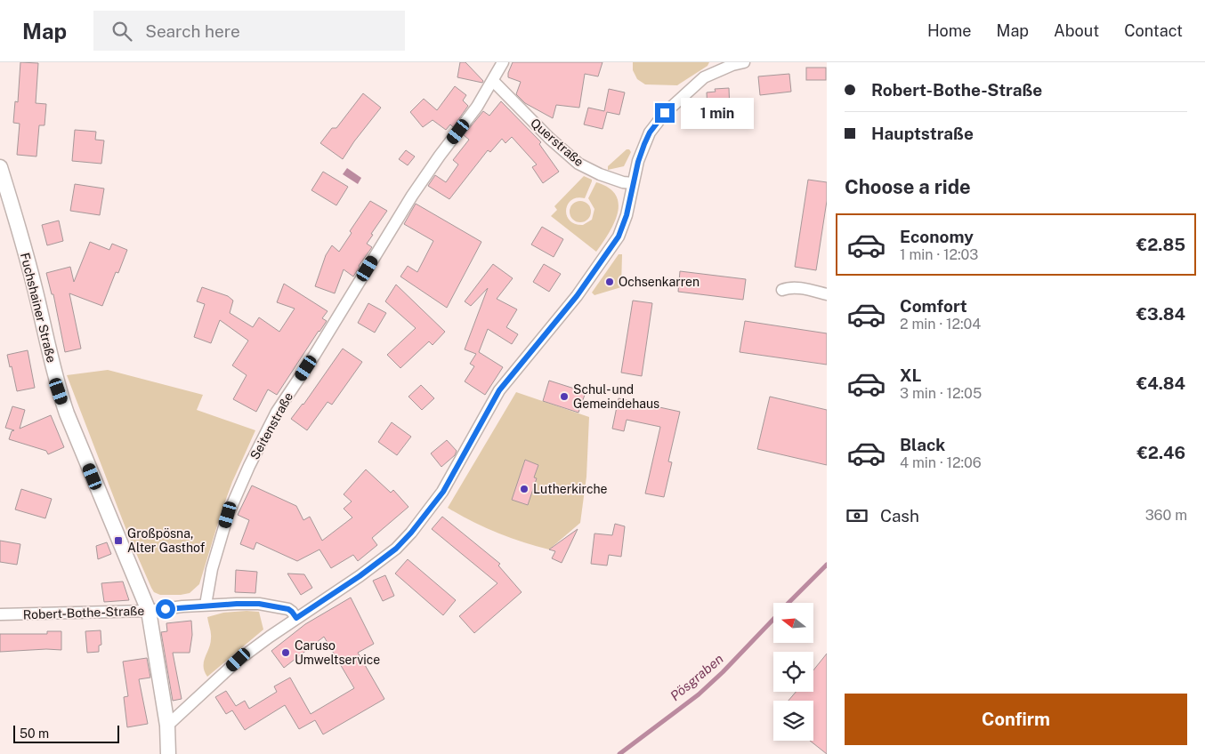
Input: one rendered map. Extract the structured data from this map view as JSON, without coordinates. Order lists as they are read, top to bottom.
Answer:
{
  "streets": {
    "street": [
      "Querstraße",
      "Fuchshainer Straße",
      "Seitenstraße",
      "Robert-Bothe-Straße"
    ]
  },
  "crossings": [
    ["Querstraße", "Seitenstraße"],
    ["Fuchshainer Straße", "Robert-Bothe-Straße"],
    ["Seitenstraße", "Robert-Bothe-Straße"]
  ],
  "water": ["Pösgraben"],
  "places": {
    "other": [
      "Ochsenkarren",
      "Schul- und Gemeindehaus",
      "Lutherkirche",
      "Caruso Umweltservice"
    ],
    "transit": ["Großpösna, Alter Gasthof"]
  },
  "scale_bar": "50 m",
  "north": "left",
  "page": {
    "header": "Map",
    "search": "Search here",
    "nav": [
      "Home",
      "Map",
      "About",
      "Contact"
    ],
    "banner": ["Robert-Bothe-Straße", "Hauptstraße"],
    "bubble": "1 min",
    "heading": "Choose a ride",
    "list": [
      {
        "name": "Economy",
        "note": "1 min · 12:03",
        "value": "€2.85"
      },
      {
        "name": "Comfort",
        "note": "2 min · 12:04",
        "value": "€3.84"
      },
      {
        "name": "XL",
        "note": "3 min · 12:05",
        "value": "€4.84"
      },
      {
        "name": "Black",
        "note": "4 min · 12:06",
        "value": "€2.46"
      }
    ],
    "pay": ["Cash", "360 m"],
    "buttons": "Confirm",
    "scale": "50 m"
  }
}
